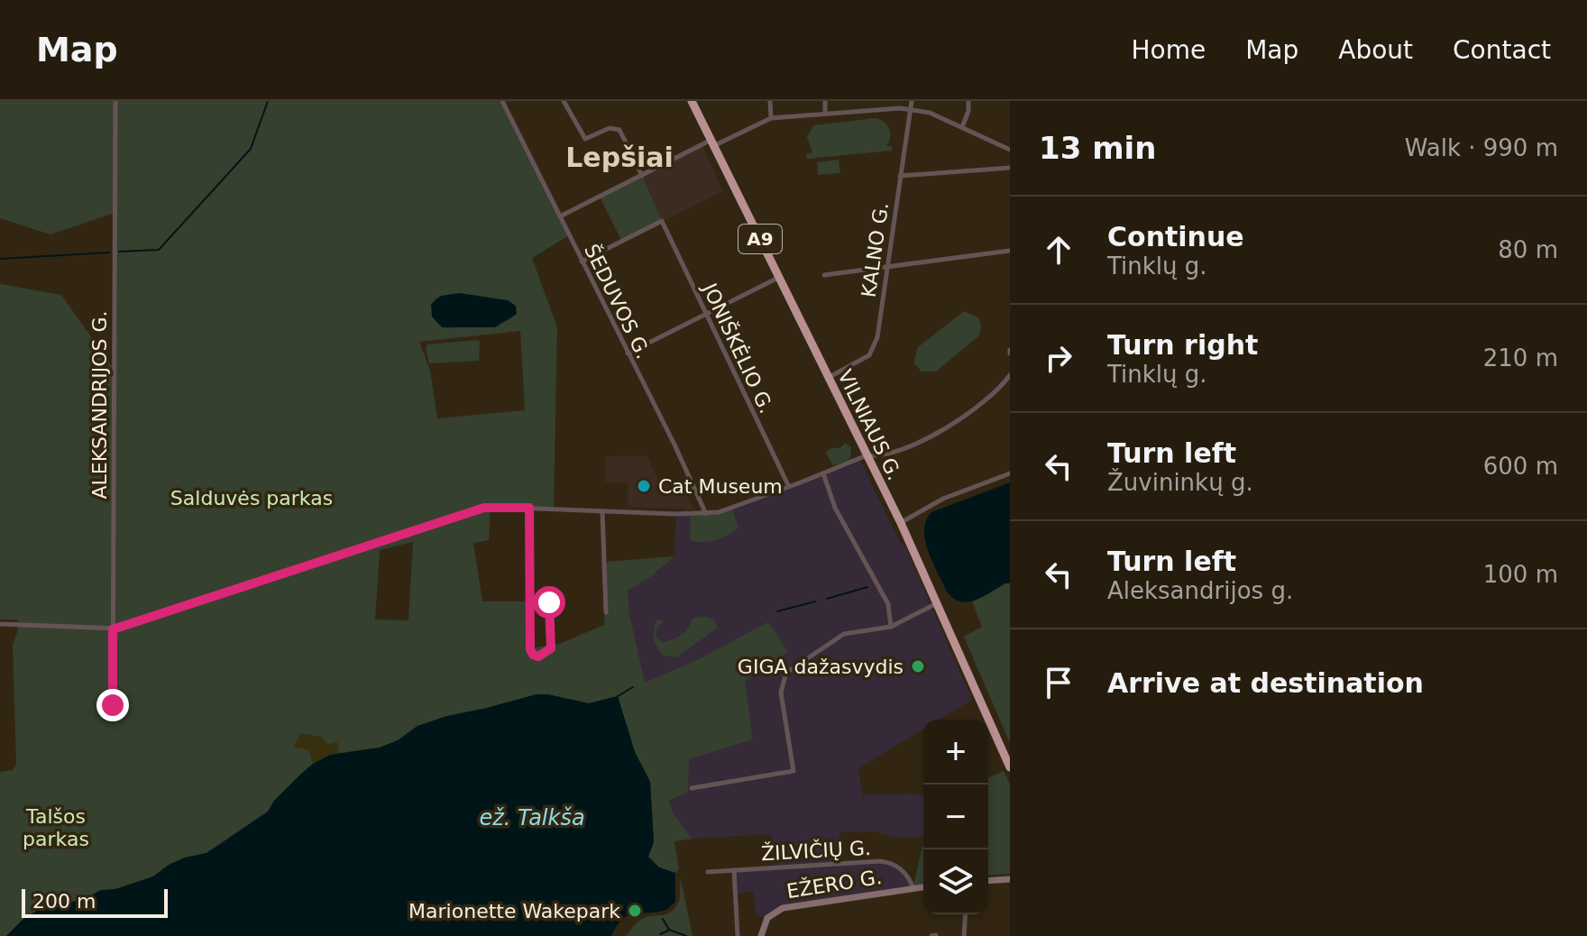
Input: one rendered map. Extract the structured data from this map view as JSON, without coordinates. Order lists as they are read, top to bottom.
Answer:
{
  "streets": {
    "highway": ["A9", "VILNIAUS G."],
    "main road": ["EŽERO G."],
    "street": [
      "KALNO G.",
      "ŠEDUVOS G.",
      "JONIŠKĖLIO G.",
      "ALEKSANDRIJOS G.",
      "ŽILVIČIŲ G."
    ]
  },
  "crossings": [
    ["KALNO G.", "VILNIAUS G."],
    ["ŠEDUVOS G.", "JONIŠKĖLIO G."],
    ["ŽILVIČIŲ G.", "EŽERO G."]
  ],
  "districts": ["Lepšiai"],
  "water": ["ež. Talkša"],
  "parks": ["Salduvės parkas", "Talšos parkas"],
  "places": ["Cat Museum", "GIGA dažasvydis", "Marionette Wakepark"],
  "scale_bar": "200 m",
  "page": {
    "header": "Map",
    "nav": [
      "Home",
      "Map",
      "About",
      "Contact"
    ],
    "heading": ["13 min", "Walk · 990 m"],
    "list": [
      ["Continue", "Tinklų g.", "80 m"],
      ["Turn right", "Tinklų g.", "210 m"],
      ["Turn left", "Žuvininkų g.", "600 m"],
      ["Turn left", "Aleksandrijos g.", "100 m"],
      "Arrive at destination"
    ],
    "map_buttons": ["+", "−"],
    "scale": "200 m"
  }
}
